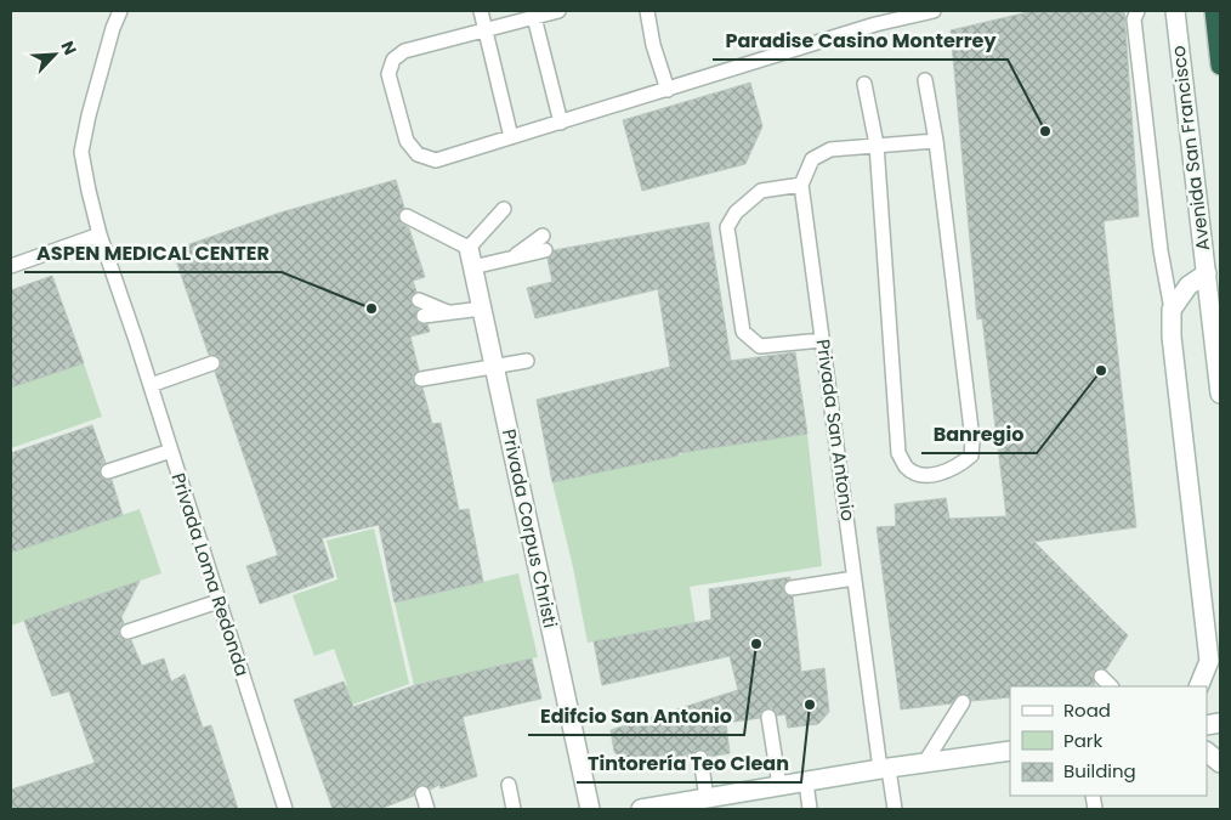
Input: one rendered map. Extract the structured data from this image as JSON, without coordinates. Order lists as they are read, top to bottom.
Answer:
{
  "streets": {
    "street": ["Avenida San Francisco", "Privada Corpus Christi"],
    "lane": ["Privada San Antonio", "Privada Loma Redonda"]
  },
  "places": [
    "Paradise Casino Monterrey",
    "ASPEN MEDICAL CENTER",
    "Banregio",
    "Edifcio San Antonio",
    "Tintorería Teo Clean"
  ],
  "legend": ["Road", "Park", "Building"],
  "north": "top right"
}
